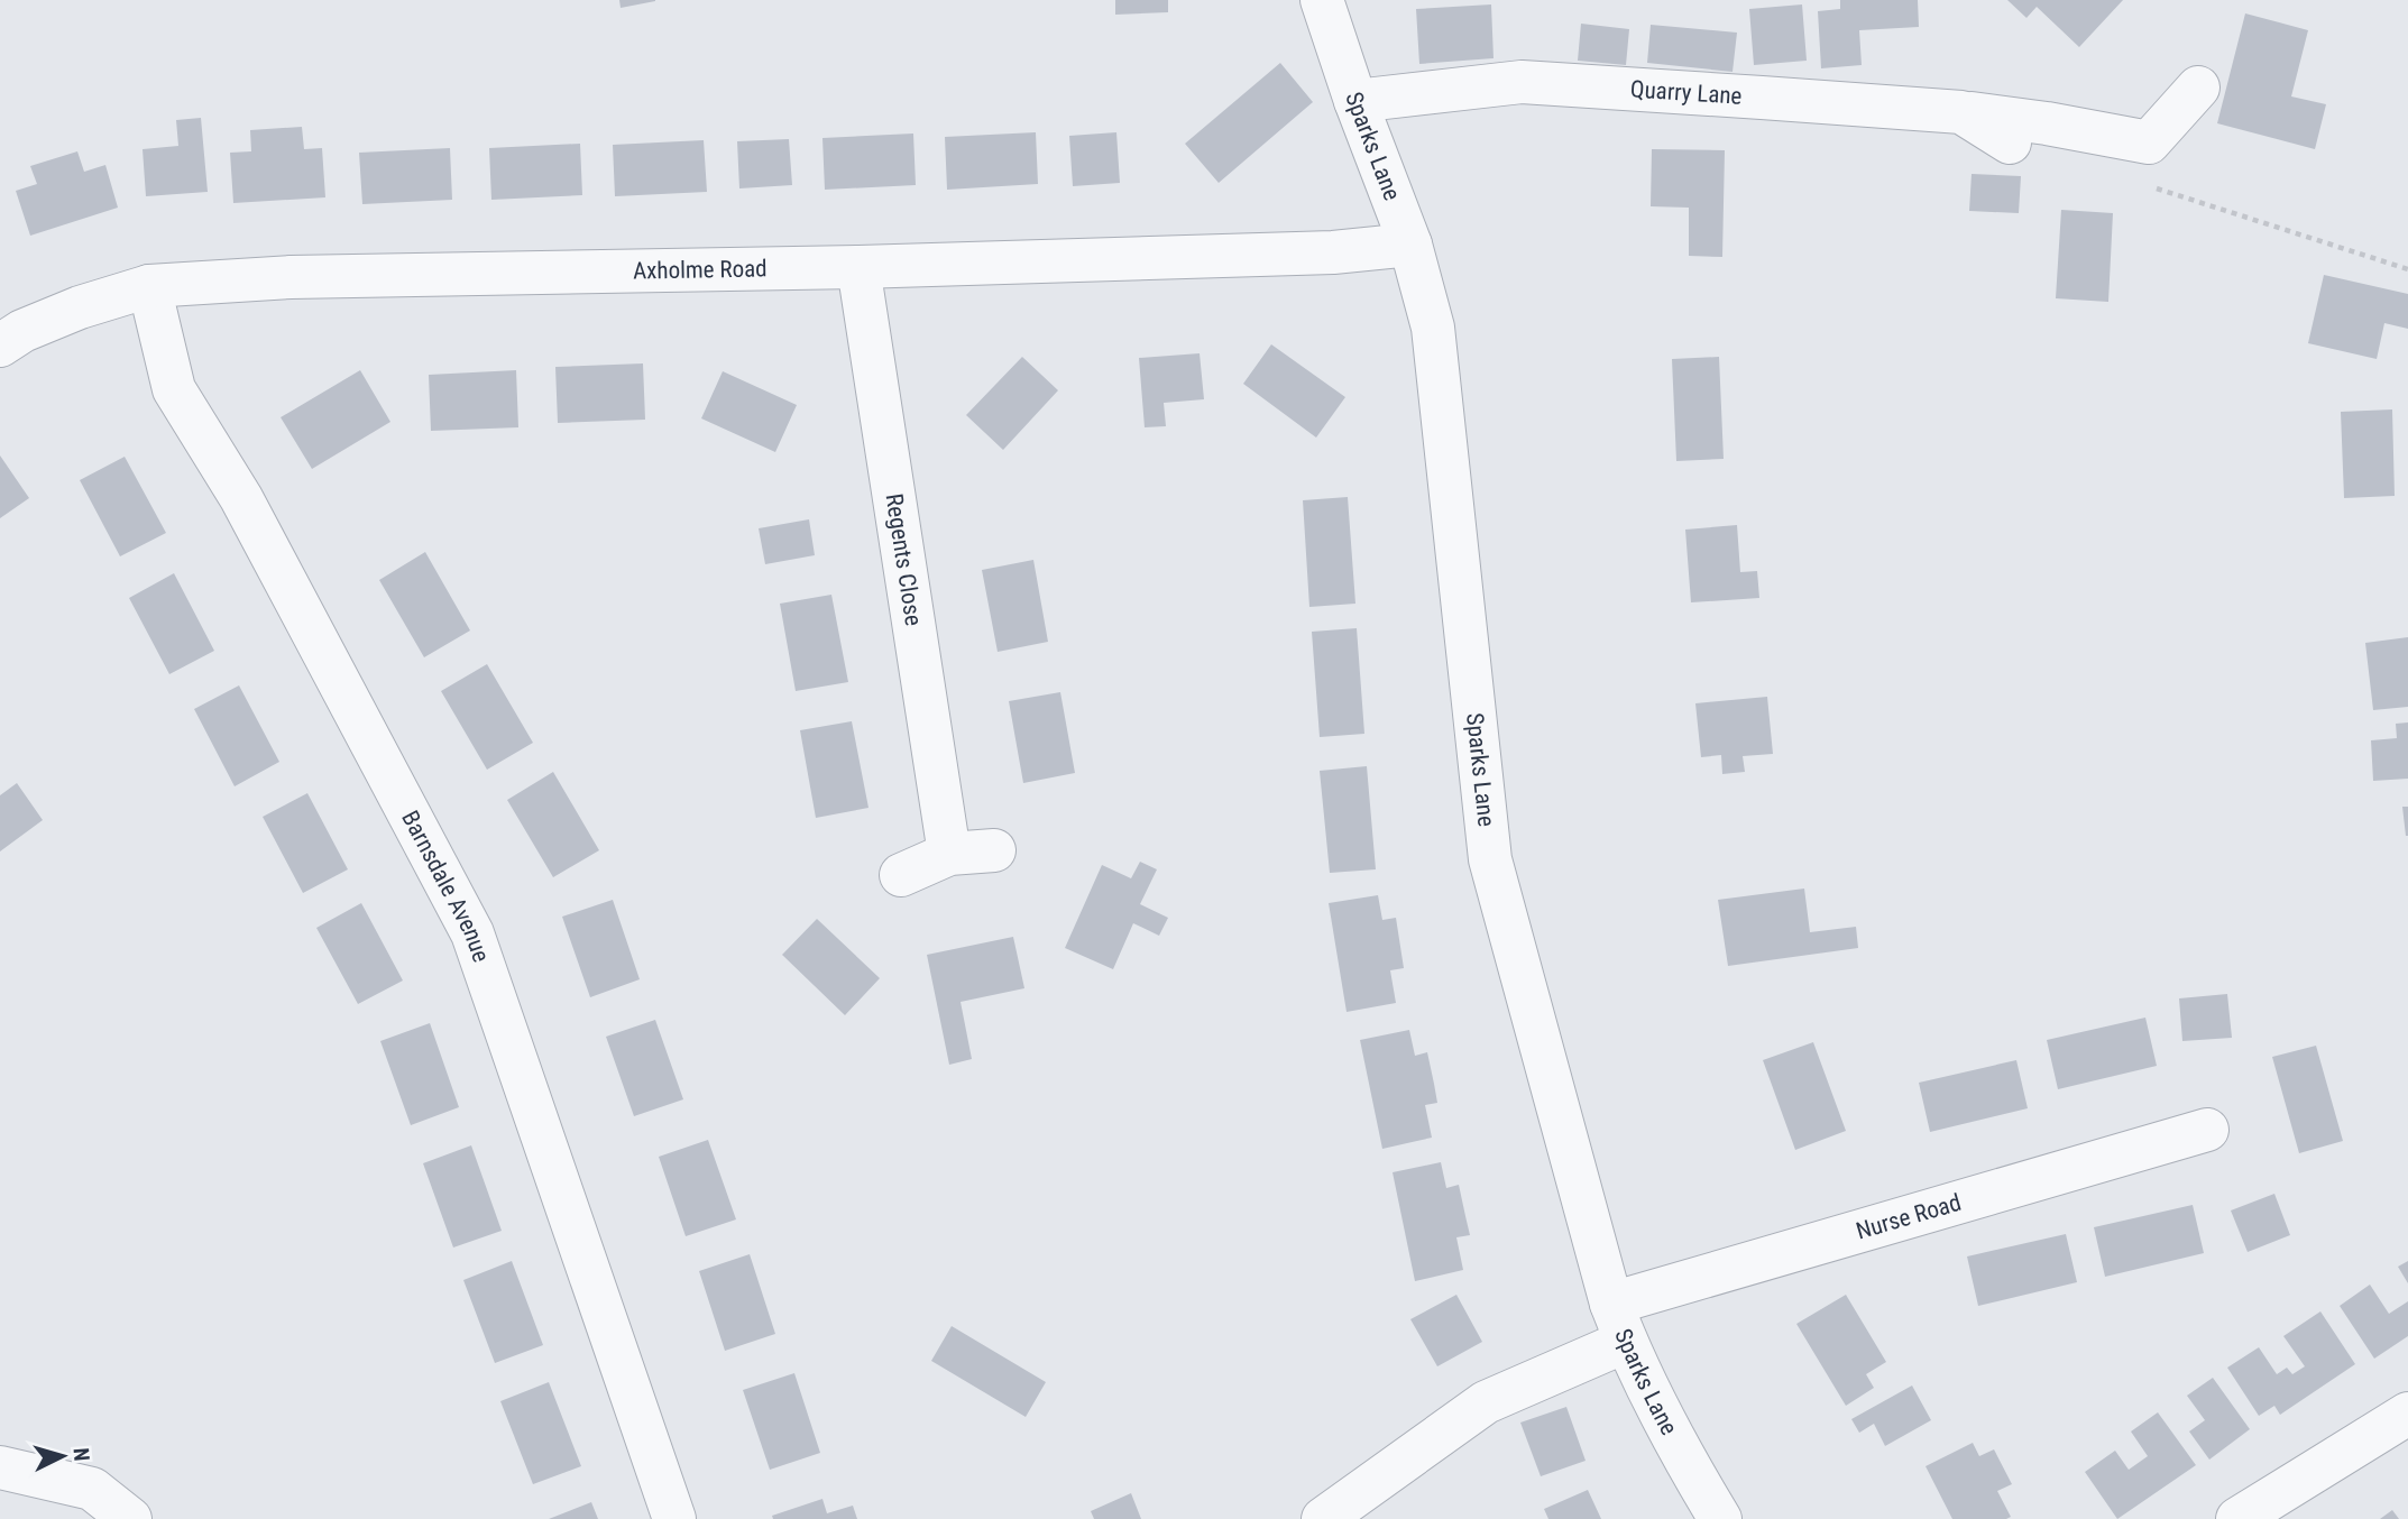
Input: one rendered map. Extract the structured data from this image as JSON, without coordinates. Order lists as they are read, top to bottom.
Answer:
{
  "streets": {
    "street": [
      "Quarry Lane",
      "Sparks Lane",
      "Axholme Road",
      "Regents Close",
      "Barnsdale Avenue",
      "Nurse Road"
    ]
  },
  "crossings": [
    ["Quarry Lane", "Sparks Lane"],
    ["Sparks Lane", "Axholme Road"],
    ["Sparks Lane", "Nurse Road"],
    ["Axholme Road", "Regents Close"],
    ["Axholme Road", "Barnsdale Avenue"]
  ],
  "north": "right"
}
